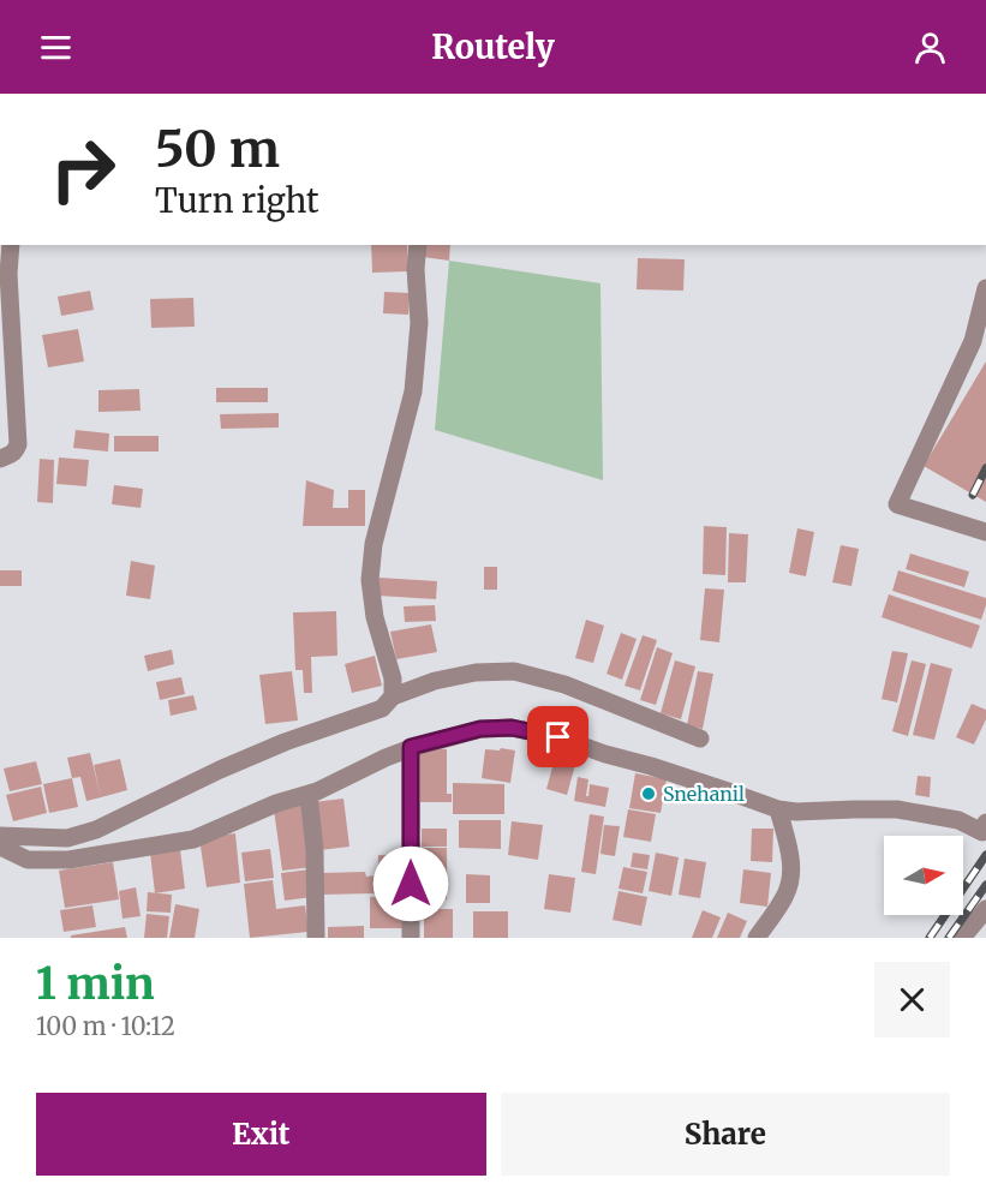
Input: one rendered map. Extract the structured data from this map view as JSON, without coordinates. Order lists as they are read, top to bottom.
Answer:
{
  "places": ["Snehanil"],
  "north": "right",
  "page": {
    "header": "Routely",
    "turn": ["50 m", "Turn right"],
    "heading": ["1 min", "100 m · 10:12"],
    "buttons": ["Exit", "Share"]
  }
}
